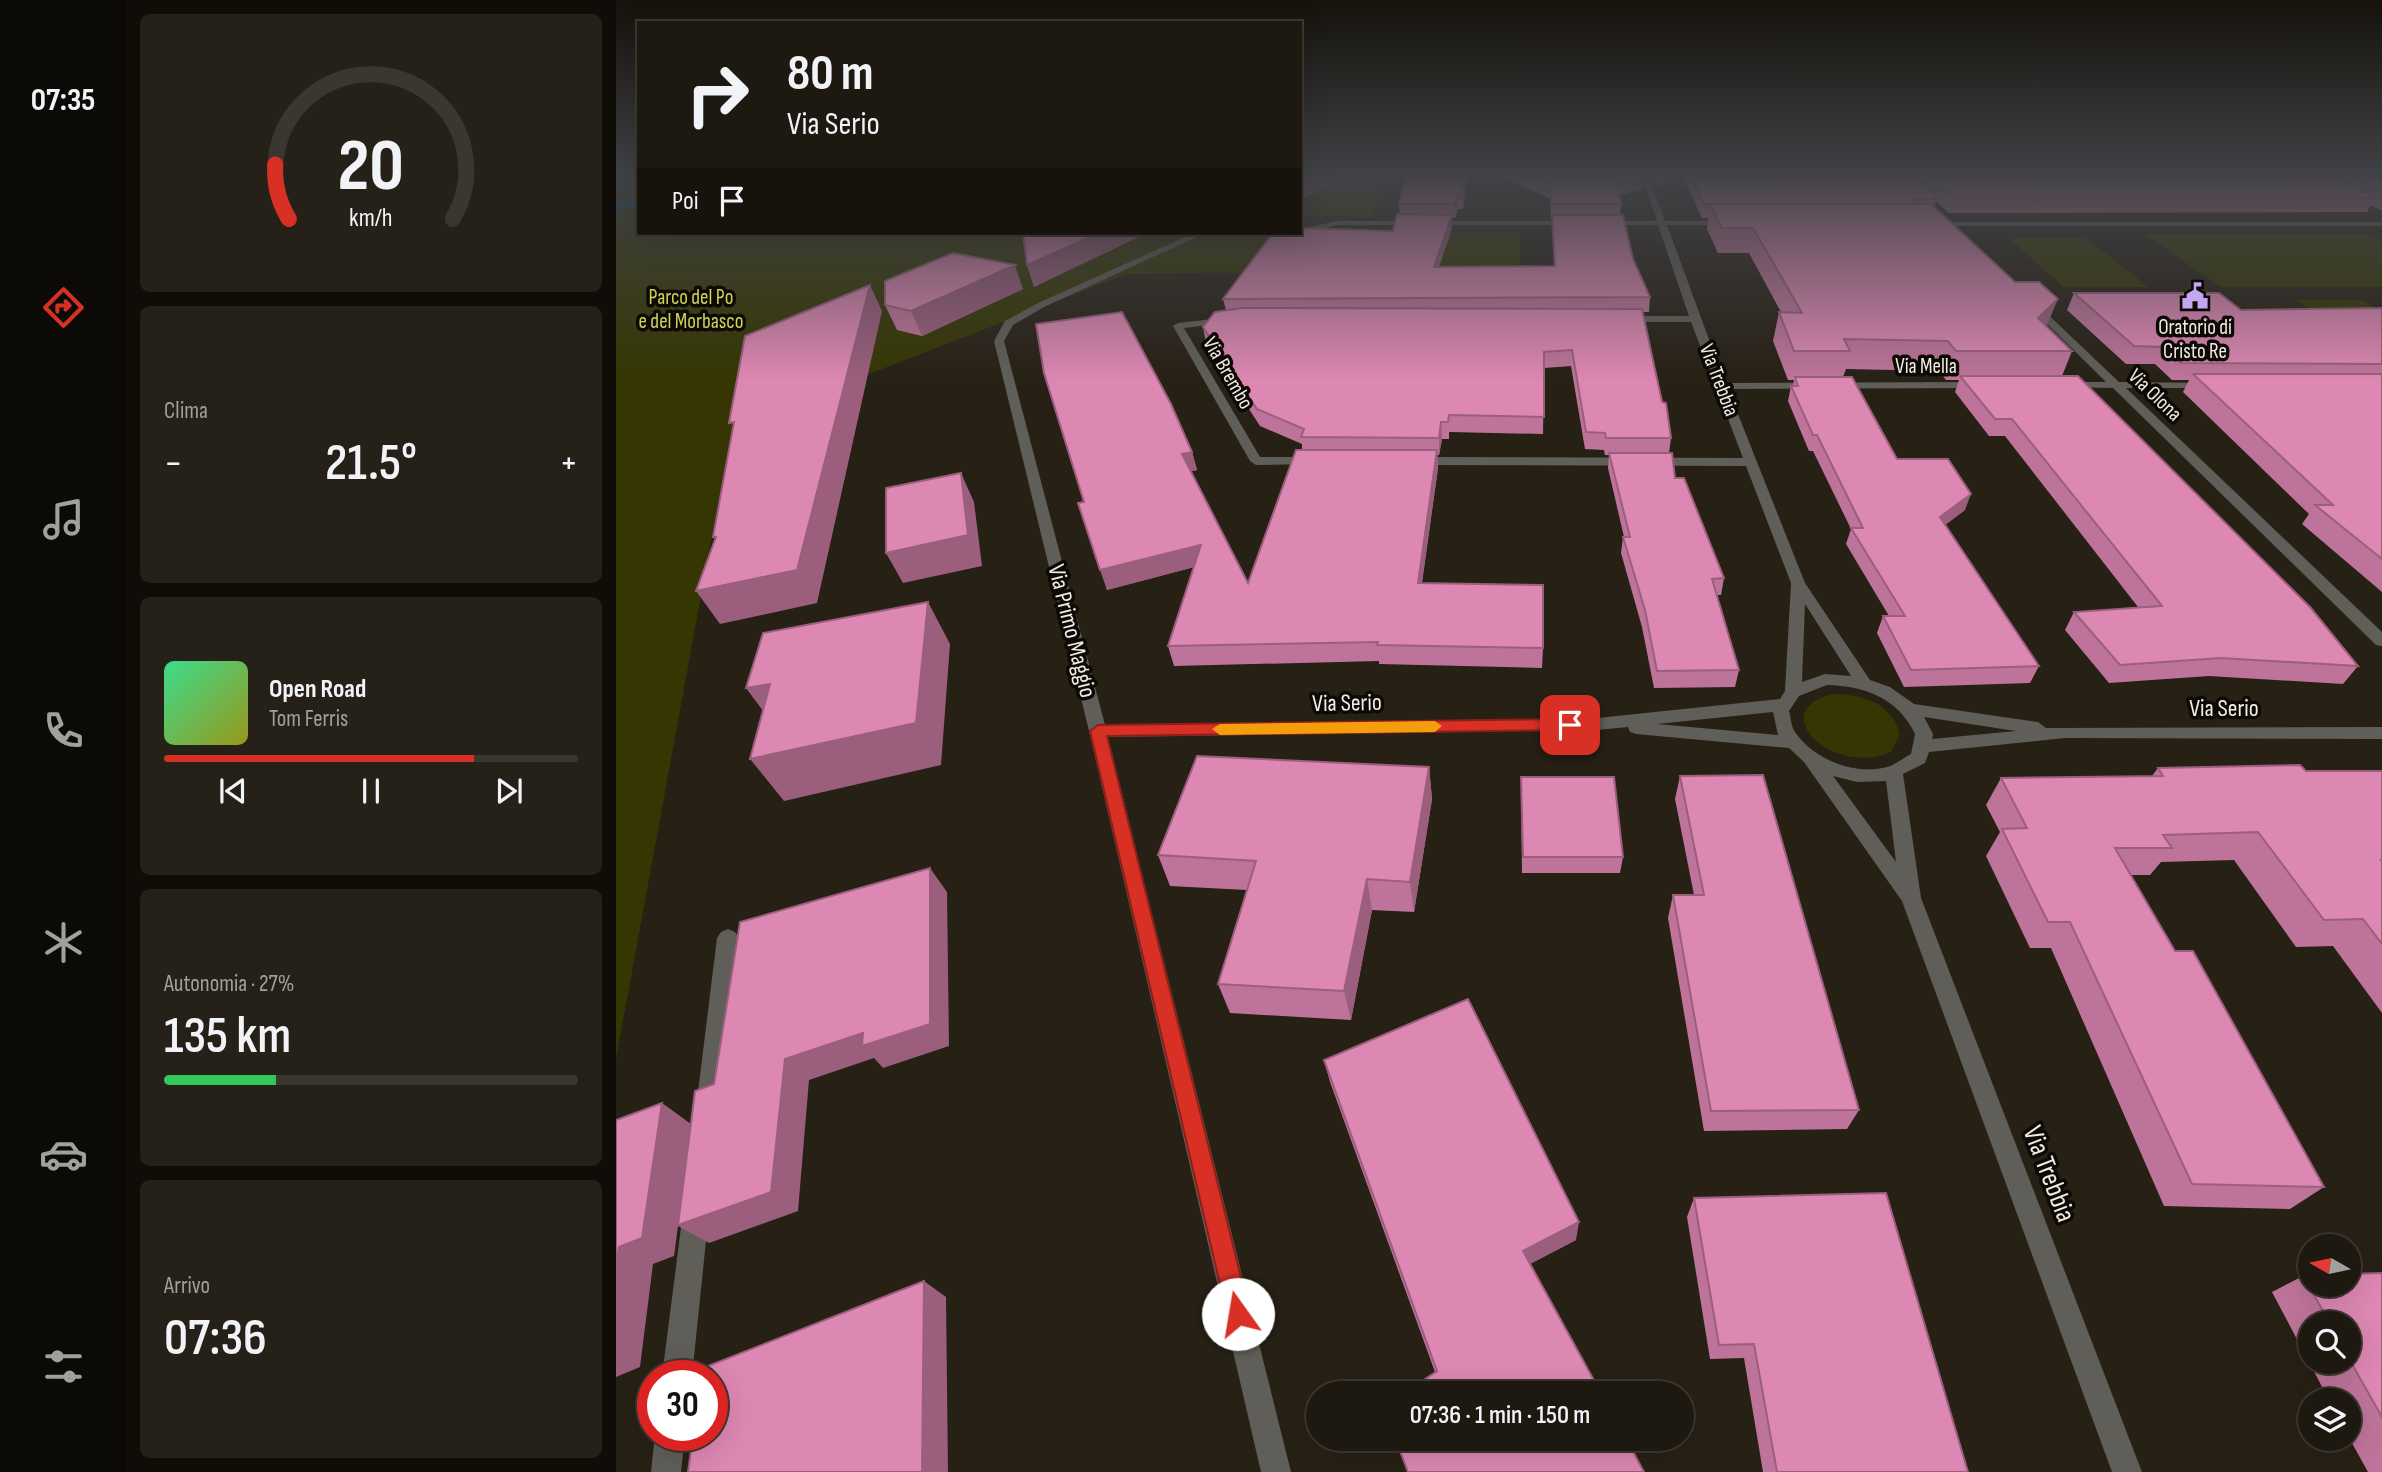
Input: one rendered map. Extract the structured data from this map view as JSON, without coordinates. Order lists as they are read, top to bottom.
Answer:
{
  "streets": {
    "street": [
      "Via Mella",
      "Via Brembo",
      "Via Trebbia",
      "Via Olona",
      "Via Primo Maggio",
      "Via Serio"
    ]
  },
  "crossings": [
    ["Via Mella", "Via Trebbia"],
    ["Via Trebbia", "Via Serio"],
    ["Via Primo Maggio", "Via Serio"]
  ],
  "parks": ["Parco del Po e del Morbasco"],
  "places": {
    "public building": ["Oratorio di Cristo Re"]
  },
  "north": "left",
  "page": {
    "tabs": "07:35",
    "turn": ["80 m", "Via Serio"],
    "then": "Poi",
    "tile": [
      "Clima",
      ["Autonomia · 27%", "135 km"],
      ["Arrivo", "07:36"]
    ],
    "heat": ["−", "21.5°", "+"],
    "song": ["Open Road", "Tom Ferris"],
    "limit": "30",
    "trip": "07:36 · 1 min · 150 m",
    "gauge": ["20", "km/h"]
  }
}
